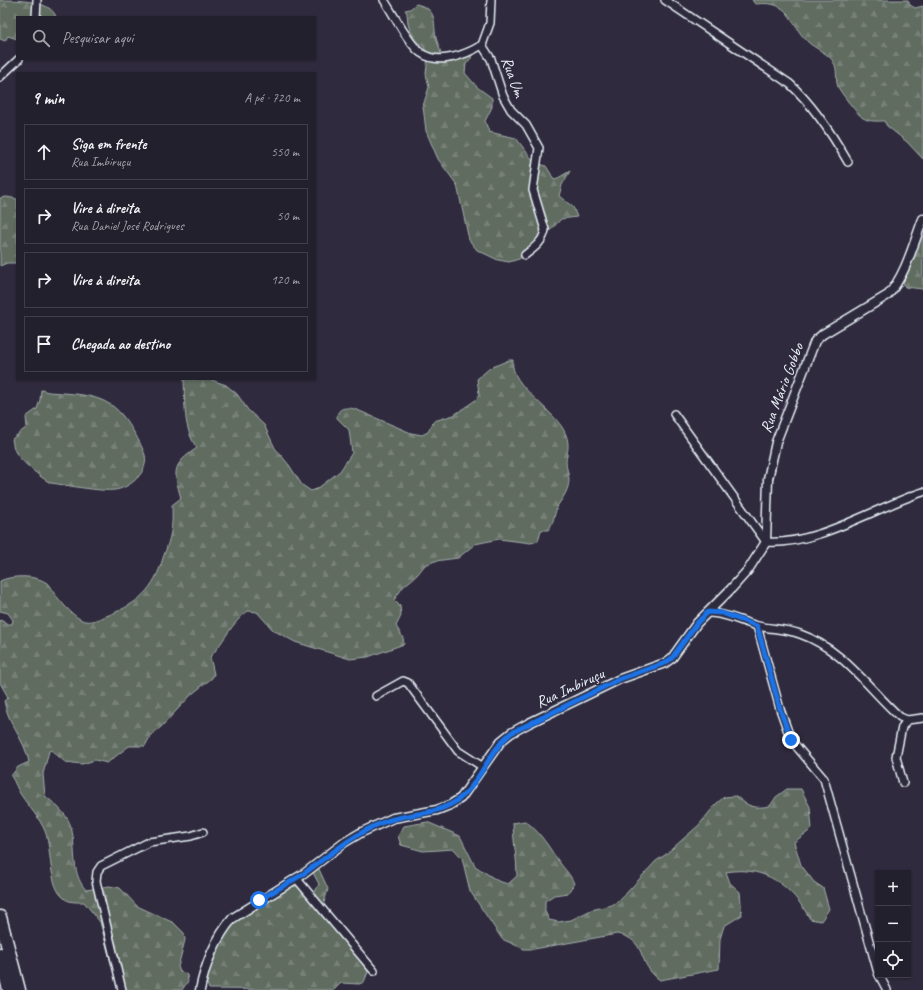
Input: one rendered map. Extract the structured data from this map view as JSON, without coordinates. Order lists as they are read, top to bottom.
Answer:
{
  "streets": {
    "street": ["Rua Um", "Rua Mário Gobbo", "Rua Imbiruçu"]
  },
  "crossings": [
    ["Rua Mário Gobbo", "Rua Imbiruçu"]
  ],
  "page": {
    "search": "Pesquisar aqui",
    "heading": ["9 min", "A pé · 720 m"],
    "list": [
      ["Siga em frente", "Rua Imbiruçu", "550 m"],
      ["Vire à direita", "Rua Daniel José Rodrigues", "50 m"],
      ["Vire à direita", "120 m"],
      "Chegada ao destino"
    ],
    "map_buttons": ["+", "−"]
  }
}
